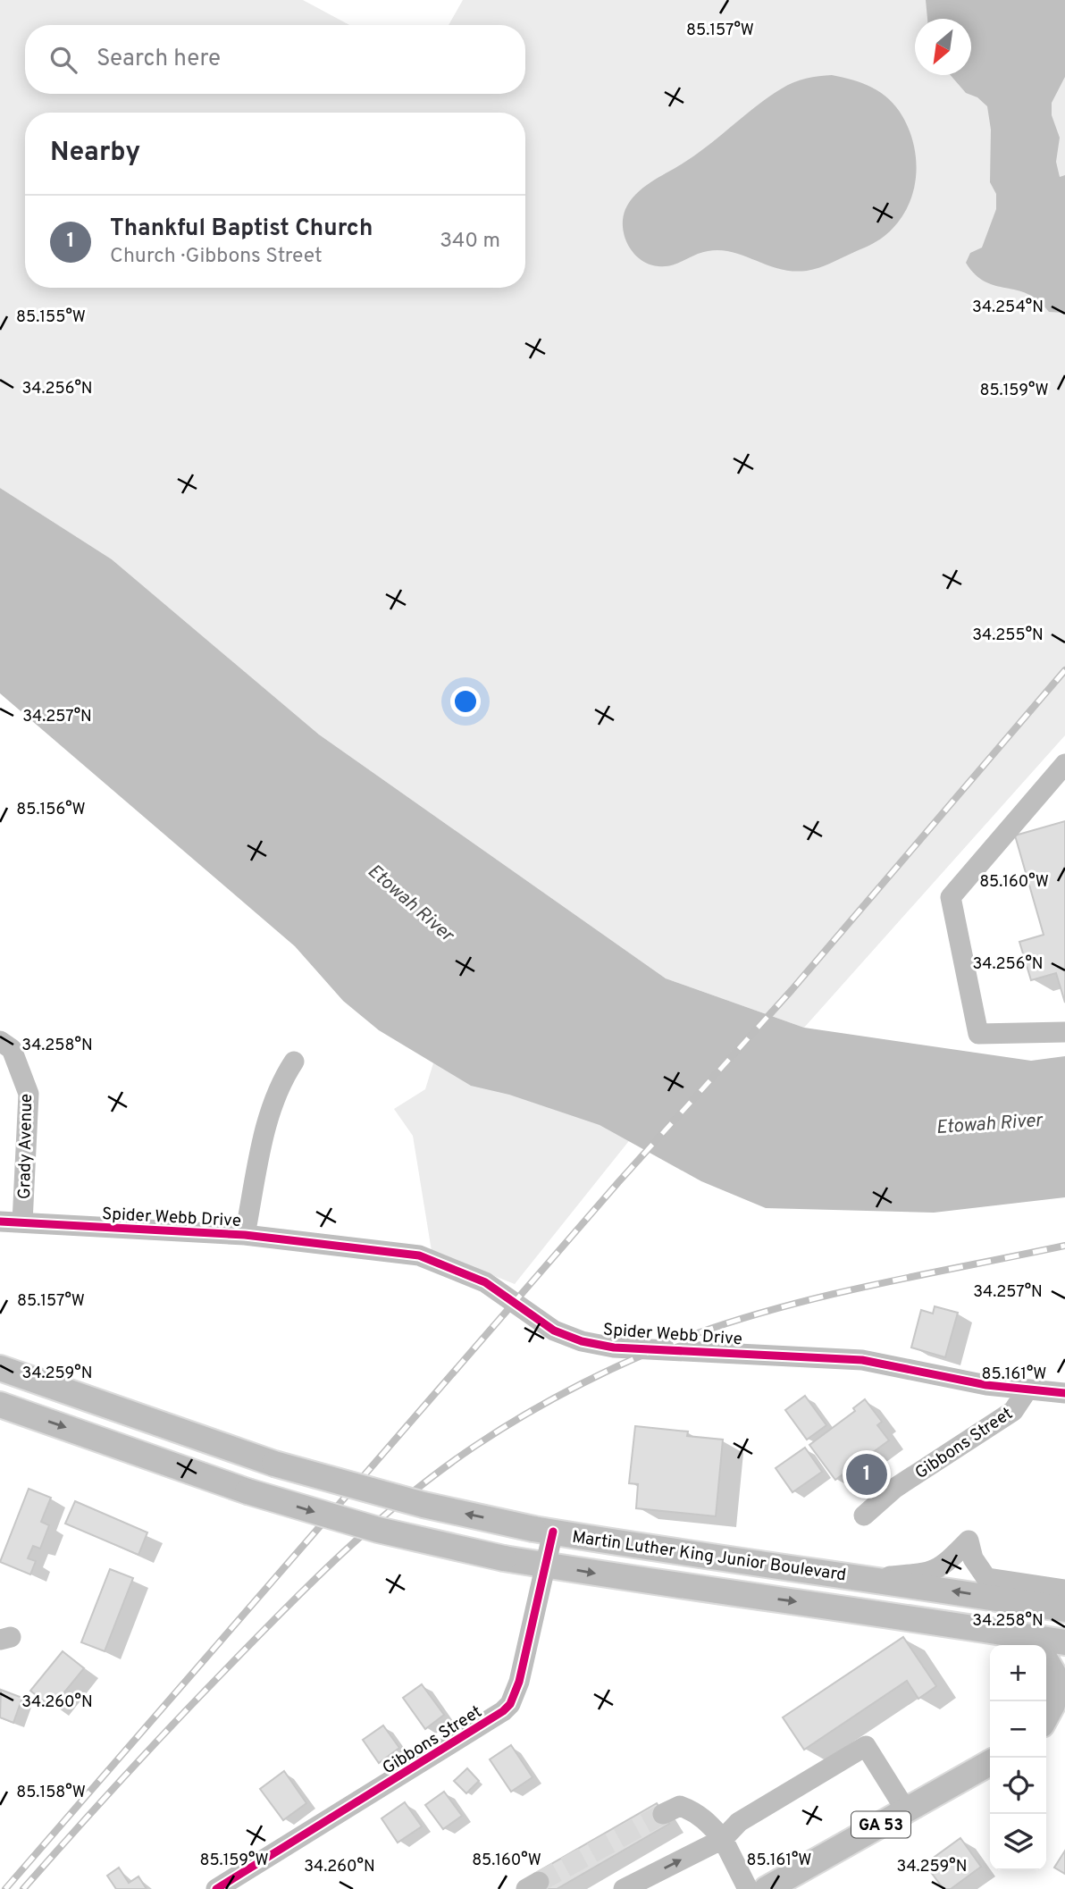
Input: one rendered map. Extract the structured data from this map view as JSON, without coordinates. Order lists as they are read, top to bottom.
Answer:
{
  "streets": {
    "main road": ["Martin Luther King Junior Boulevard", "GA 53"],
    "street": ["Grady Avenue", "Spider Webb Drive", "Gibbons Street"]
  },
  "crossings": [
    ["Grady Avenue", "Spider Webb Drive"],
    ["Spider Webb Drive", "Gibbons Street"],
    ["Gibbons Street", "Martin Luther King Junior Boulevard"]
  ],
  "water": ["Etowah River"],
  "north": "bottom left",
  "page": {
    "search": "Search here",
    "heading": "Nearby",
    "list": [
      {
        "mark": "1",
        "name": "Thankful Baptist Church",
        "note": "Church · Gibbons Street",
        "value": "340 m"
      }
    ],
    "pins": "1",
    "map_buttons": ["+", "−"]
  },
  "coordinates": [
    "85.157°W",
    "34.254°N",
    "85.155°W",
    "34.256°N",
    "85.159°W",
    "34.255°N",
    "34.257°N",
    "85.156°W",
    "85.160°W",
    "34.258°N",
    "34.259°N",
    "85.161°W",
    "34.260°N",
    "85.158°W"
  ]
}
